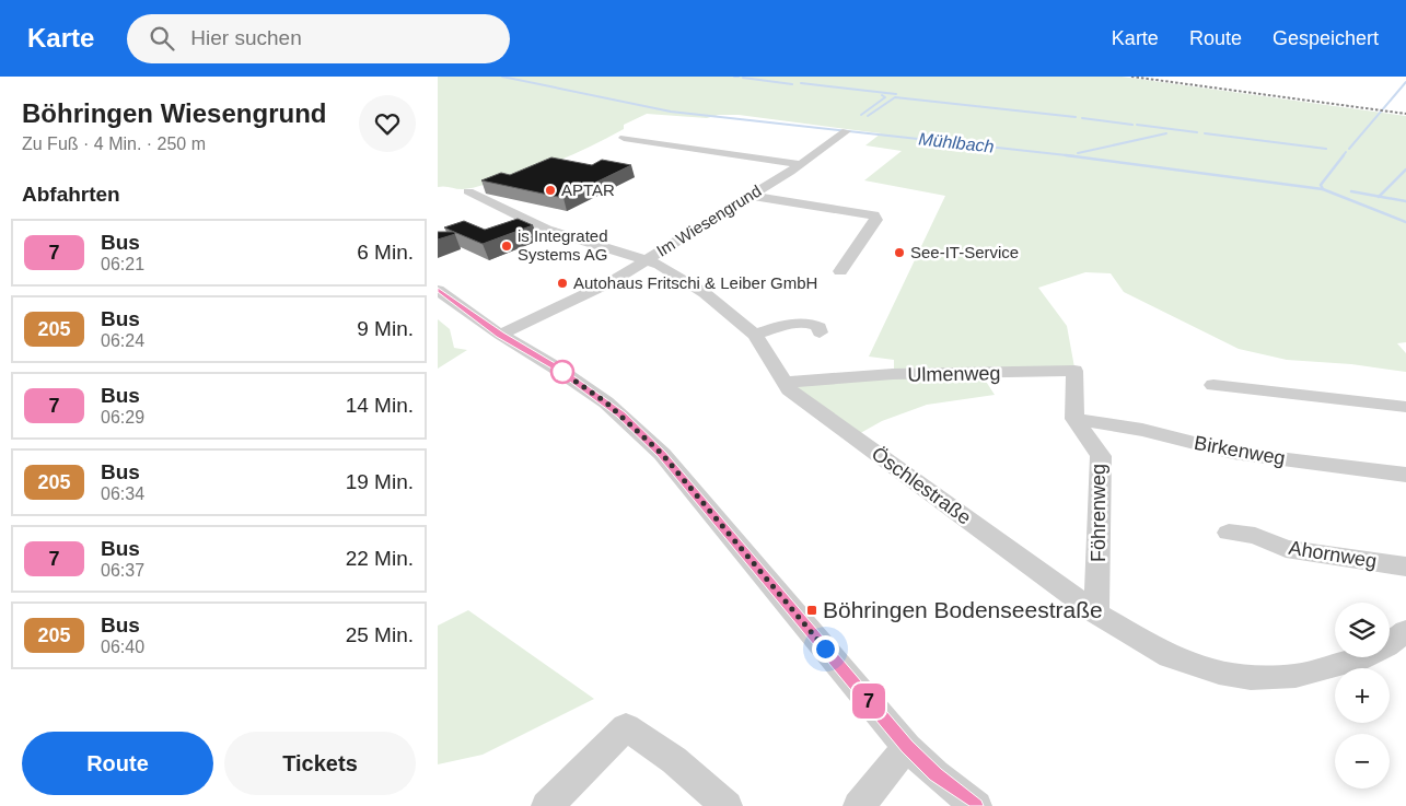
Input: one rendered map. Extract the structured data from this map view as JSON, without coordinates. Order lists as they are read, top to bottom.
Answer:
{
  "streets": {
    "street": [
      "Im Wiesengrund",
      "Ulmenweg",
      "Birkenweg",
      "Öschlestraße",
      "Föhrenweg",
      "Ahornweg"
    ]
  },
  "crossings": [
    ["Im Wiesengrund", "Öschlestraße"],
    ["Ulmenweg", "Birkenweg"],
    ["Ulmenweg", "Öschlestraße"],
    ["Ulmenweg", "Föhrenweg"],
    ["Birkenweg", "Föhrenweg"],
    ["Öschlestraße", "Föhrenweg"]
  ],
  "water": ["Mühlbach"],
  "places": {
    "other": [
      "APTAR",
      "is Integrated Systems AG",
      "See-IT-Service",
      "Autohaus Fritschi & Leiber GmbH"
    ],
    "transit": ["Böhringen Bodenseestraße"]
  },
  "lines": ["bus line 7"],
  "page": {
    "header": "Karte",
    "search": "Hier suchen",
    "nav": ["Karte", "Route", "Gespeichert"],
    "heading": [
      ["Böhringen Wiesengrund", "Zu Fuß · 4 Min. · 250 m"],
      "Abfahrten"
    ],
    "on_map": "7",
    "list": [
      {
        "mark": "7",
        "name": "Bus",
        "note": "06:21",
        "value": "6 Min."
      },
      {
        "mark": "205",
        "name": "Bus",
        "note": "06:24",
        "value": "9 Min."
      },
      {
        "mark": "7",
        "name": "Bus",
        "note": "06:29",
        "value": "14 Min."
      },
      {
        "mark": "205",
        "name": "Bus",
        "note": "06:34",
        "value": "19 Min."
      },
      {
        "mark": "7",
        "name": "Bus",
        "note": "06:37",
        "value": "22 Min."
      },
      {
        "mark": "205",
        "name": "Bus",
        "note": "06:40",
        "value": "25 Min."
      }
    ],
    "map_buttons": ["+", "−"],
    "buttons": ["Route", "Tickets"]
  }
}
